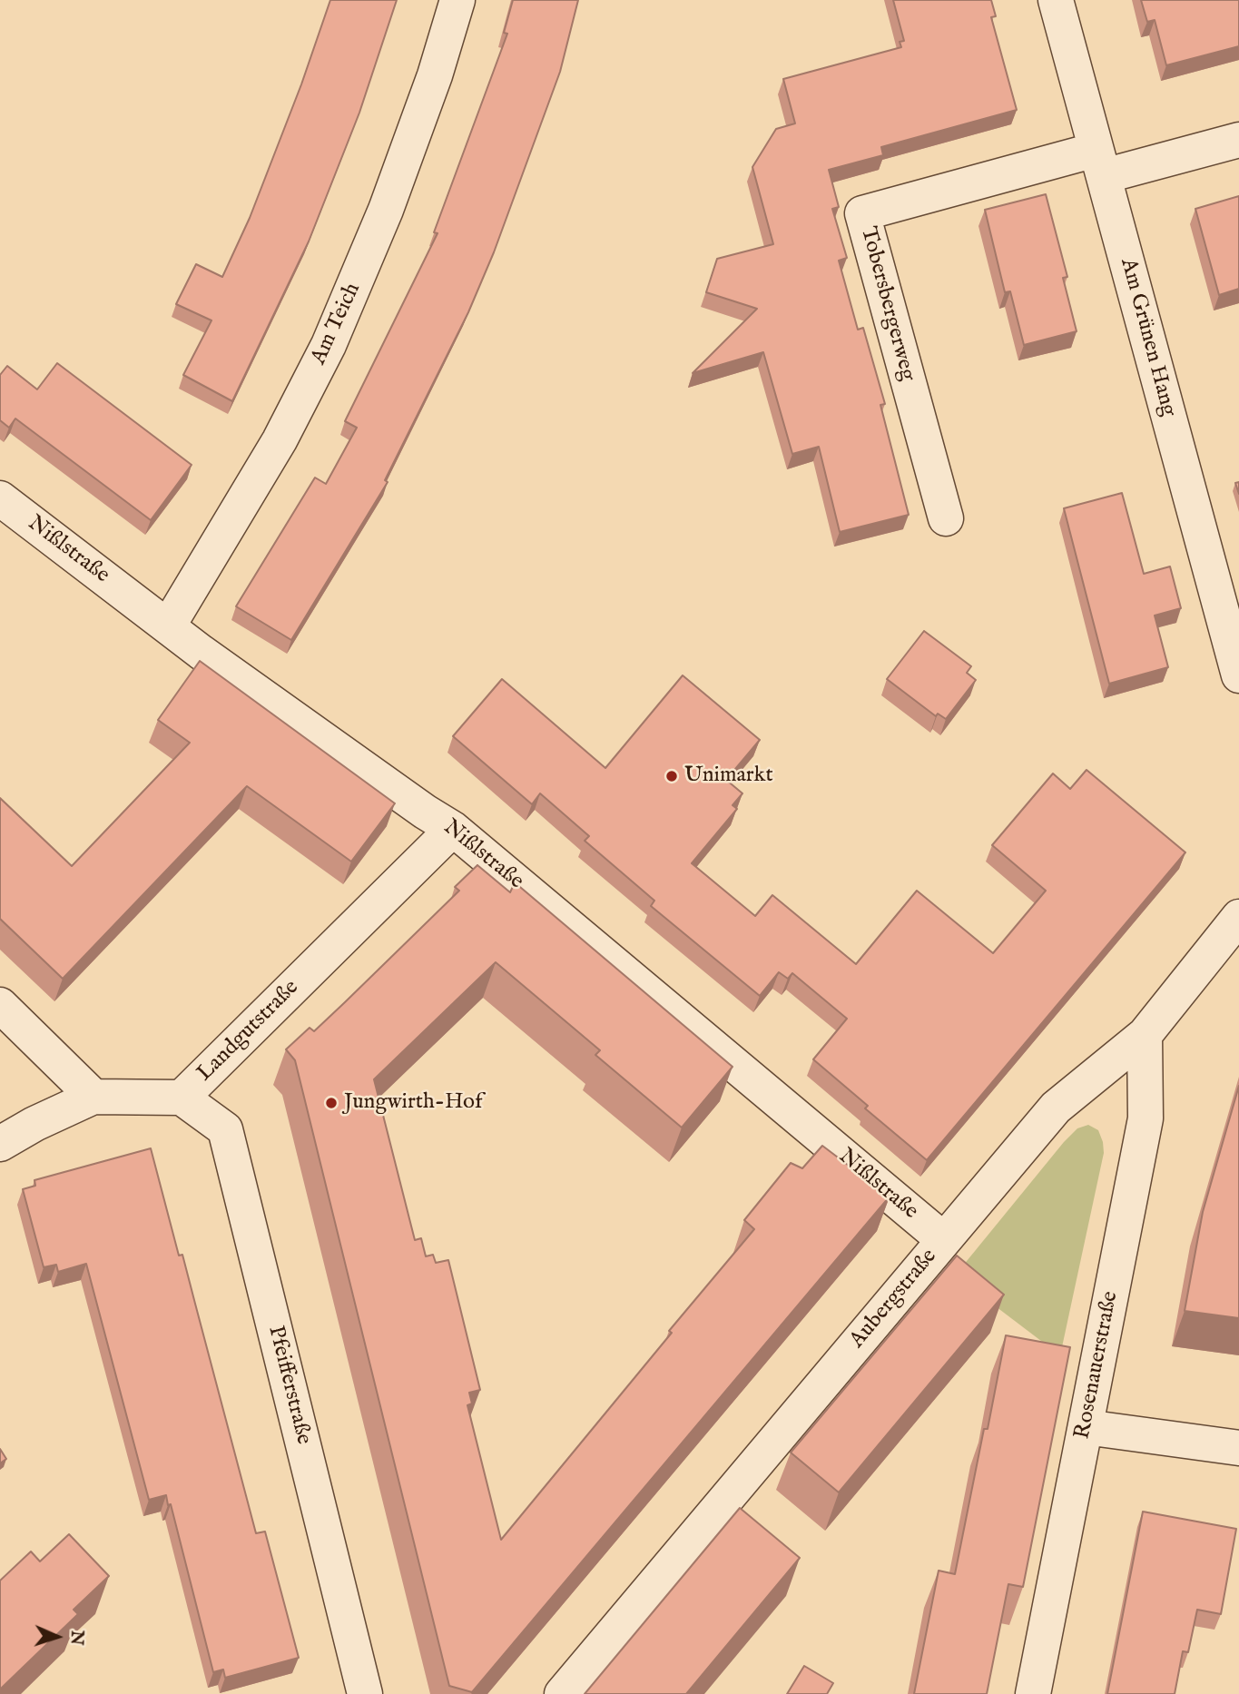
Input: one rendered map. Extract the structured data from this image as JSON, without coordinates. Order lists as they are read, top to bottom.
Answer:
{
  "streets": {
    "street": [
      "Tobersbergerweg",
      "Am Teich",
      "Am Grünen Hang",
      "Nißlstraße",
      "Landgutstraße",
      "Aubergstraße",
      "Rosenauerstraße",
      "Pfeifferstraße"
    ]
  },
  "crossings": [
    ["Tobersbergerweg", "Am Grünen Hang"],
    ["Am Teich", "Nißlstraße"],
    ["Nißlstraße", "Landgutstraße"],
    ["Nißlstraße", "Aubergstraße"],
    ["Landgutstraße", "Pfeifferstraße"],
    ["Aubergstraße", "Rosenauerstraße"]
  ],
  "places": ["Unimarkt", "Jungwirth-Hof"],
  "north": "right"
}
